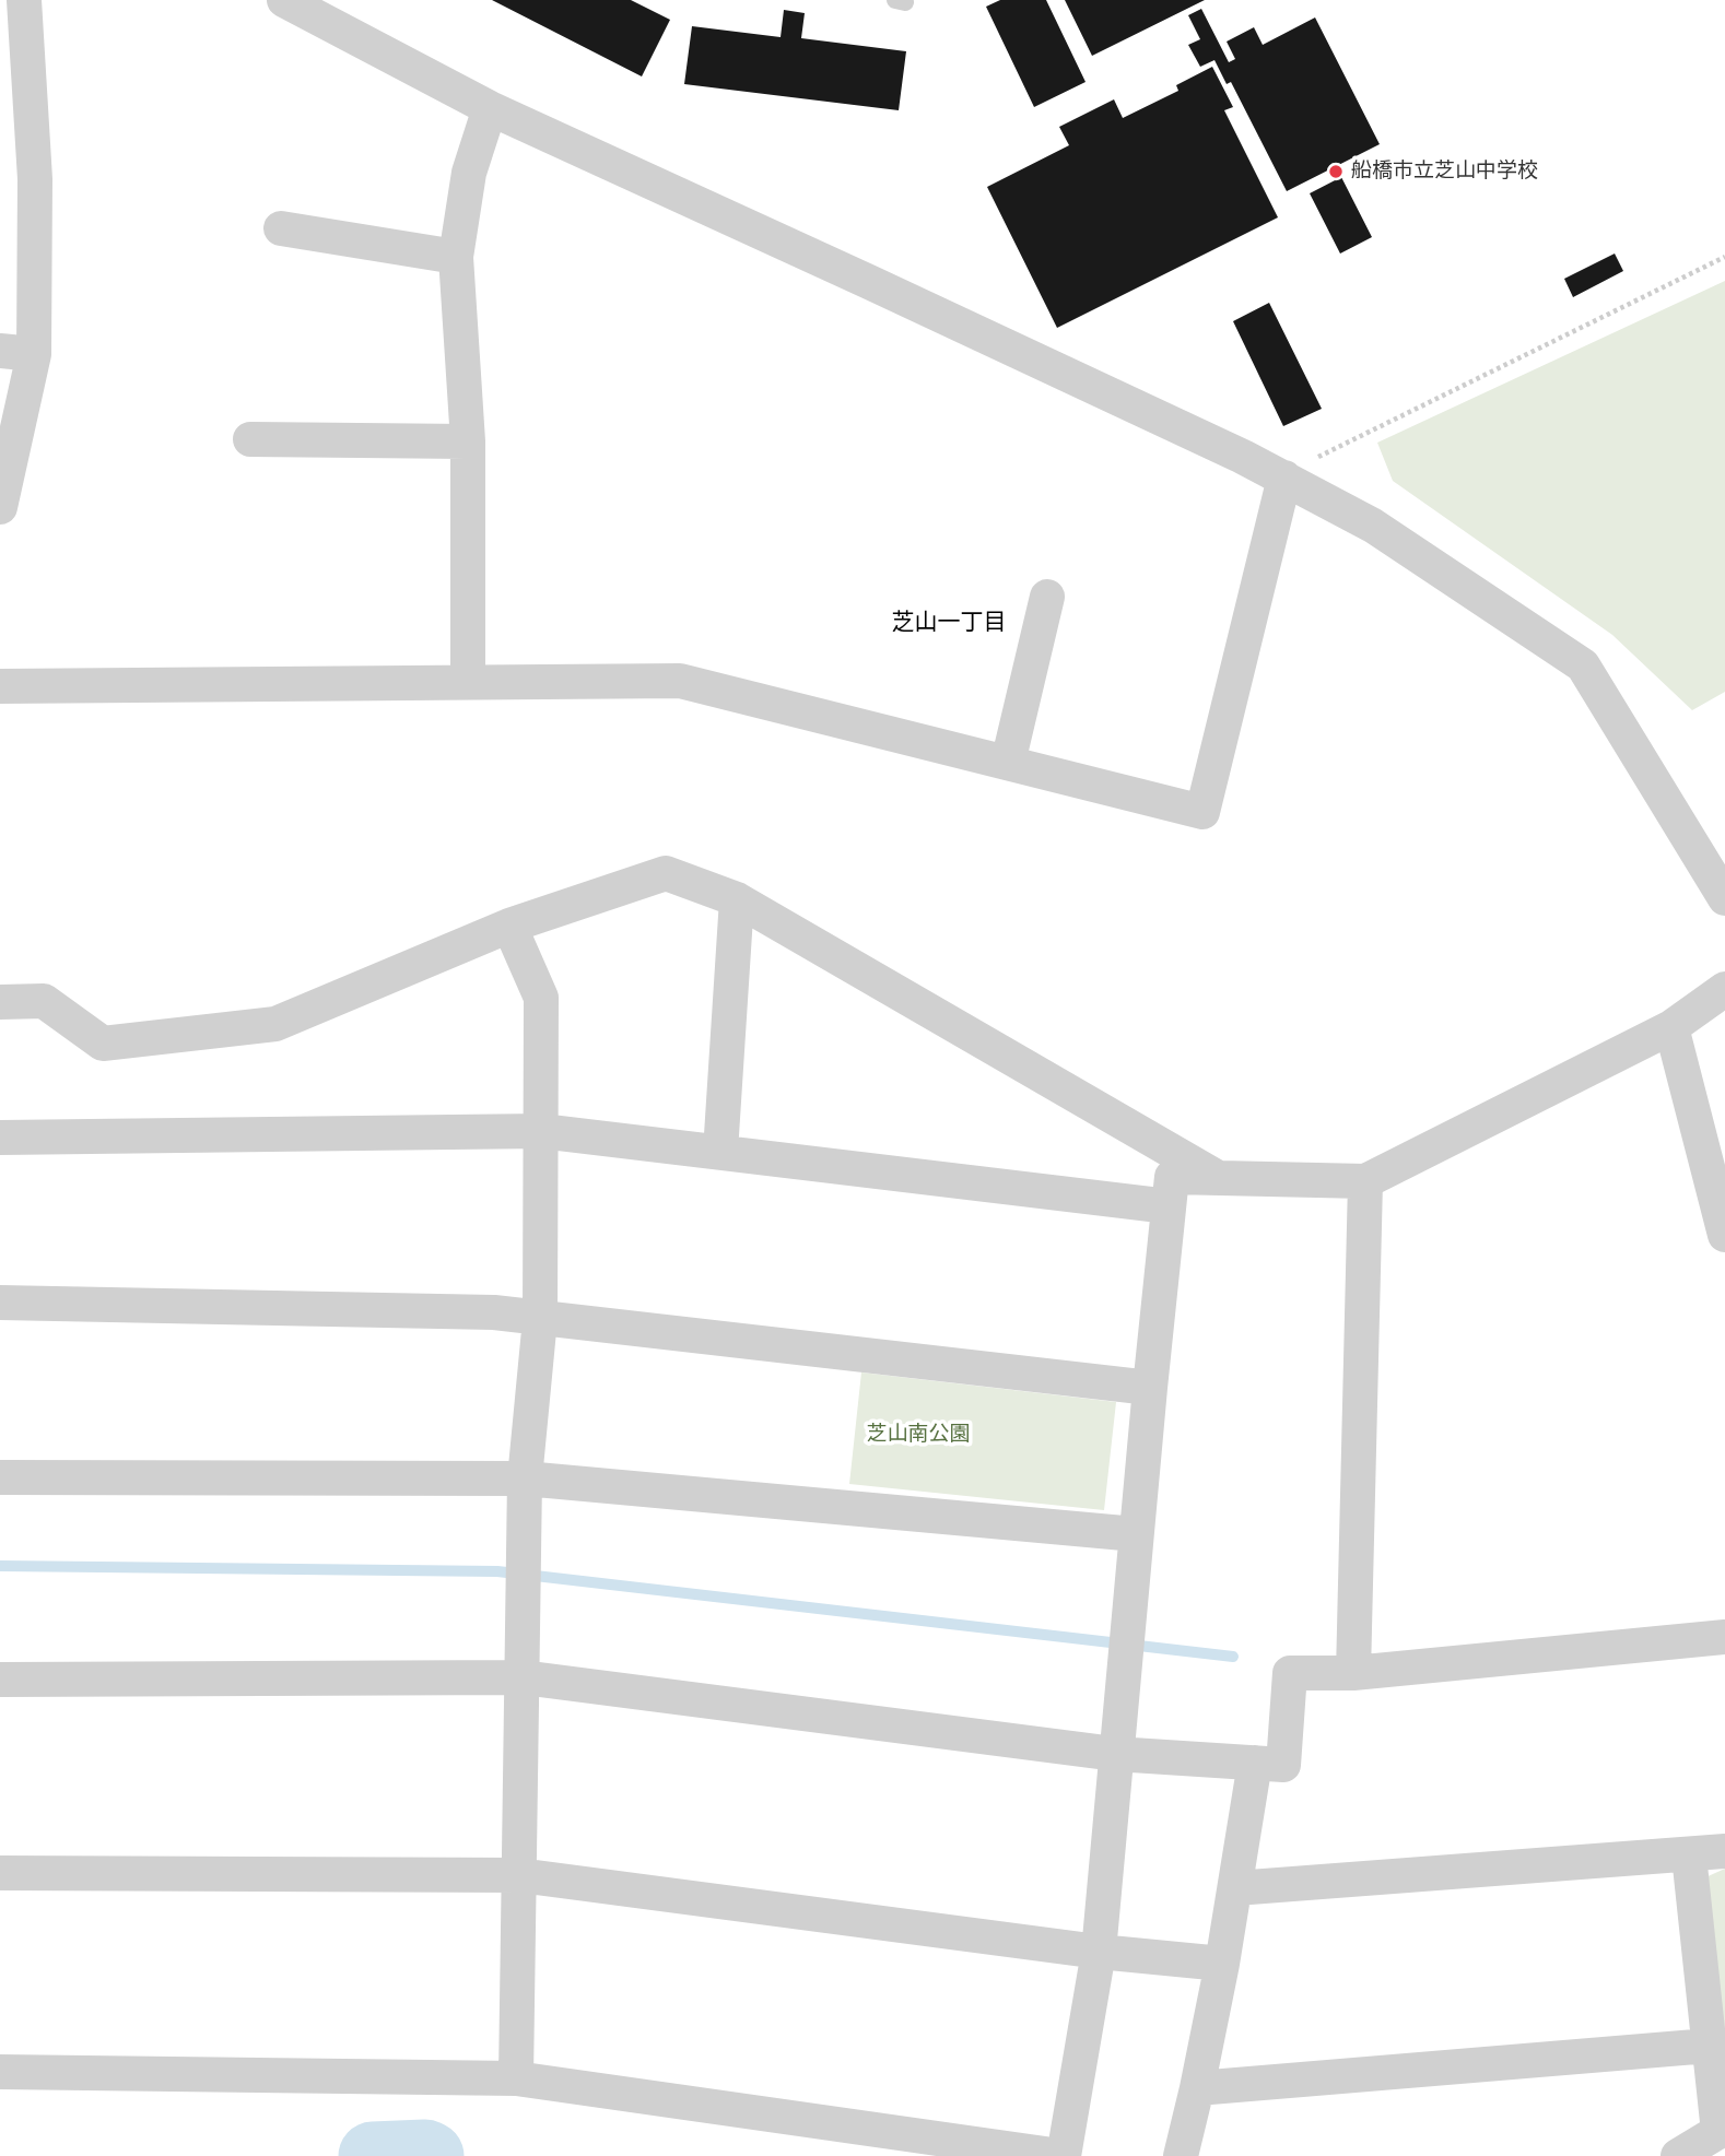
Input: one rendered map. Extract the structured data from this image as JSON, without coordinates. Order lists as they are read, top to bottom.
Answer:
{
  "districts": ["芝山一丁目"],
  "parks": ["芝山南公園"],
  "places": ["船橋市立芝山中学校"]
}
